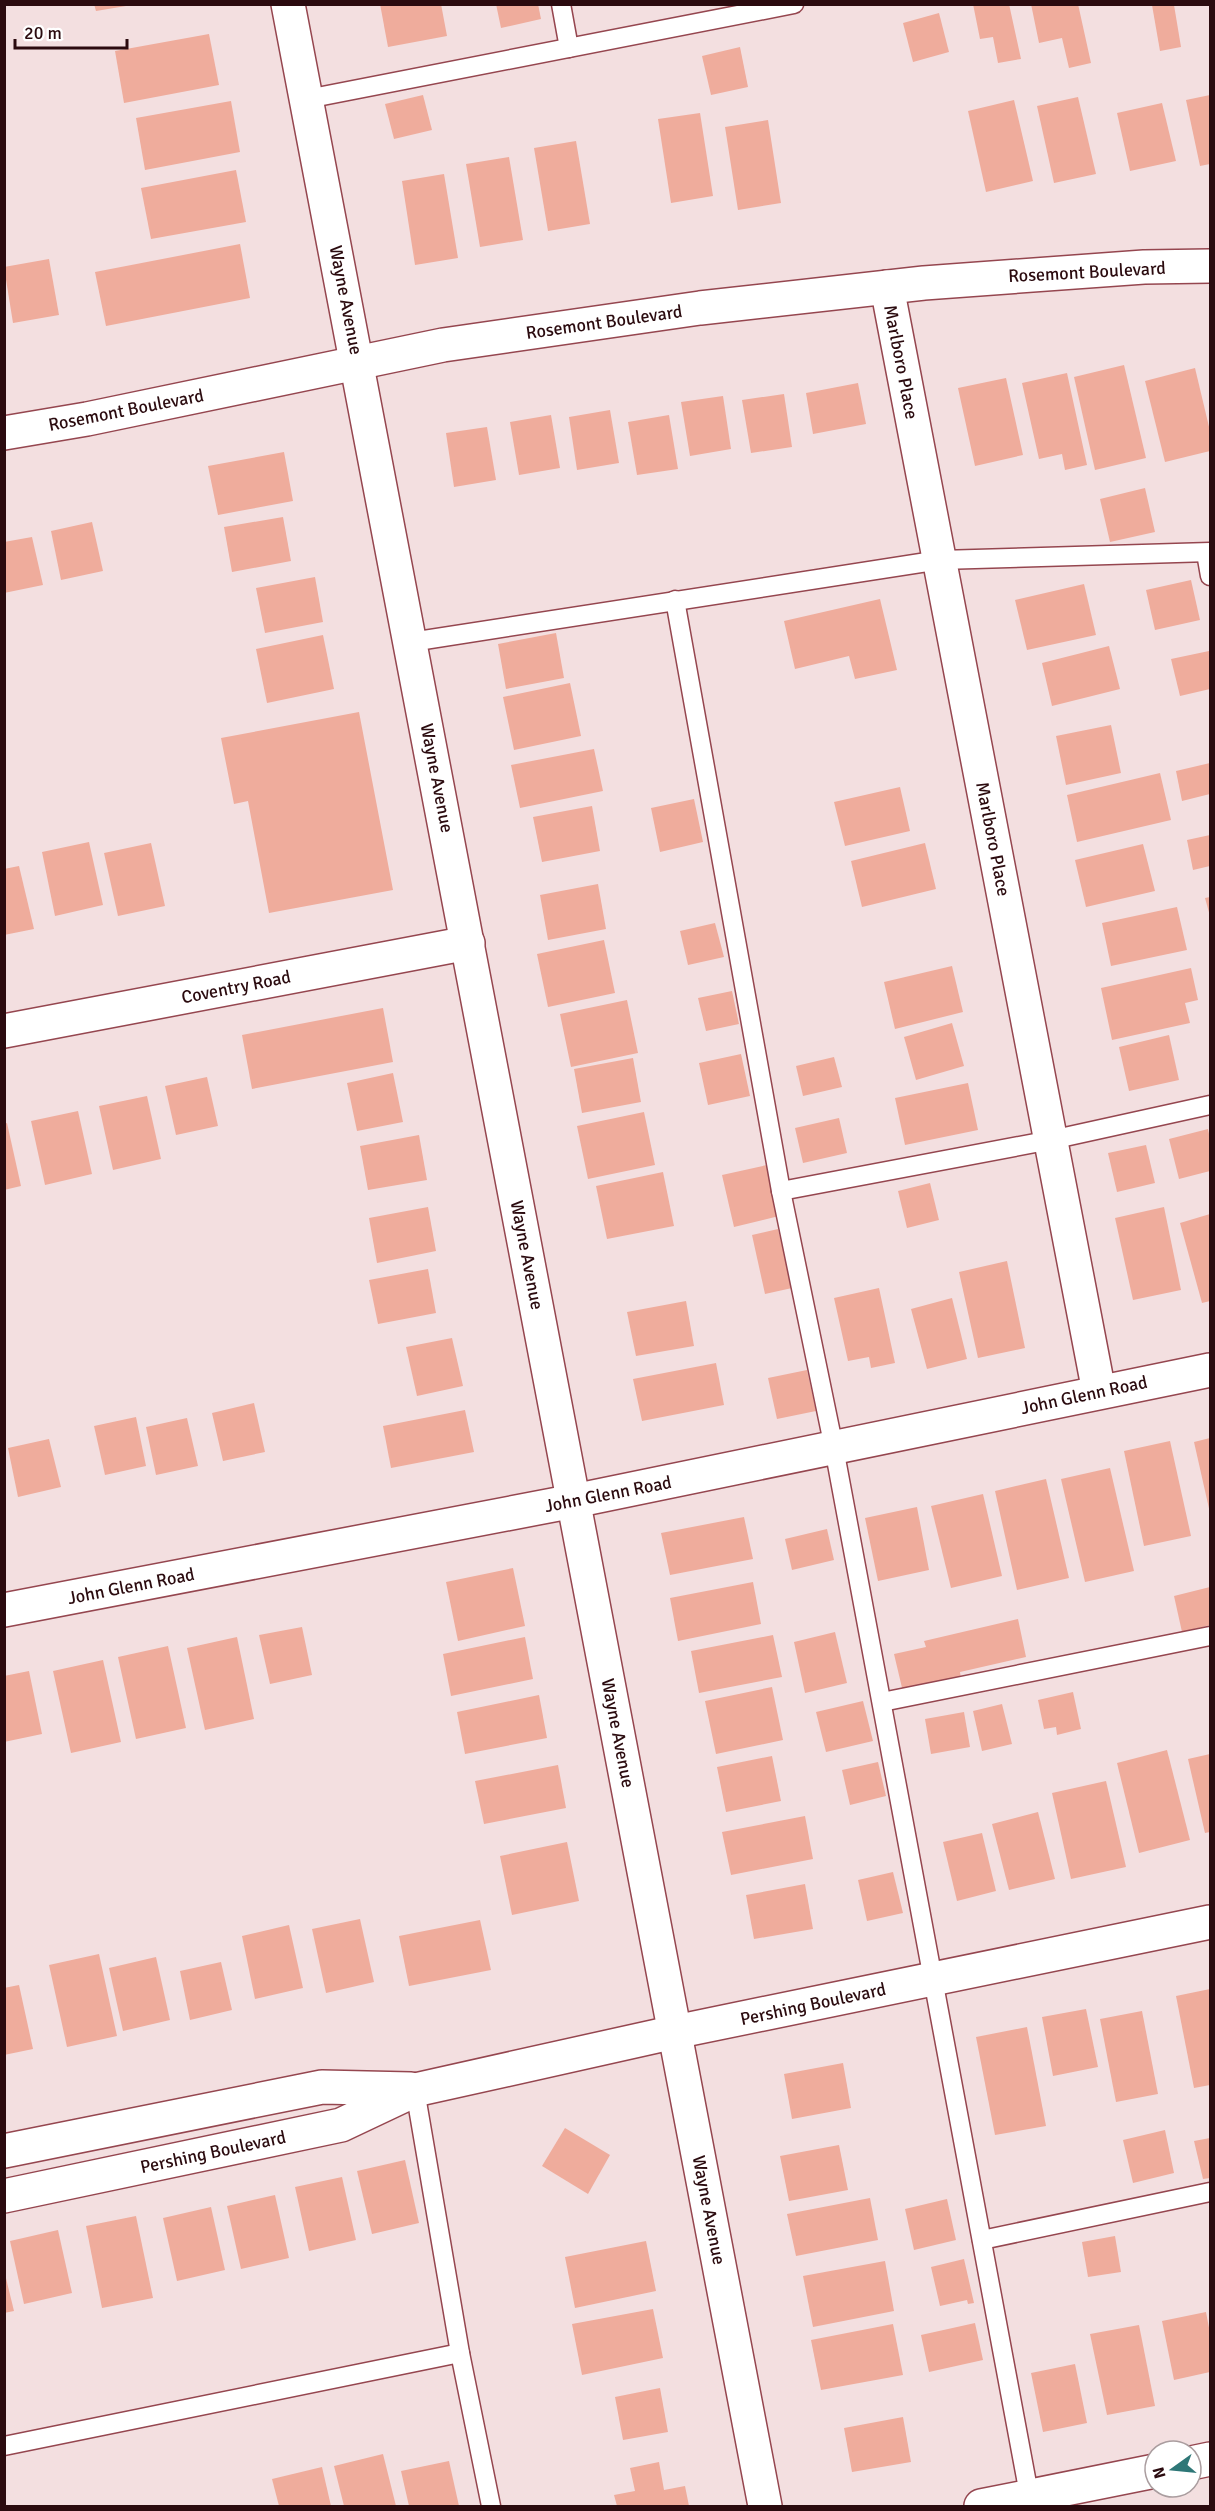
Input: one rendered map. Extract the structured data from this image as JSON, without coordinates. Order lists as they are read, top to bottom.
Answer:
{
  "streets": {
    "street": [
      "Rosemont Boulevard",
      "Wayne Avenue",
      "Marlboro Place",
      "Coventry Road",
      "John Glenn Road",
      "Pershing Boulevard"
    ]
  },
  "crossings": [
    ["Rosemont Boulevard", "Wayne Avenue"],
    ["Rosemont Boulevard", "Marlboro Place"],
    ["Wayne Avenue", "Coventry Road"],
    ["Wayne Avenue", "John Glenn Road"],
    ["Wayne Avenue", "Pershing Boulevard"],
    ["Marlboro Place", "John Glenn Road"]
  ],
  "scale_bar": "20 m",
  "north": "left"
}
